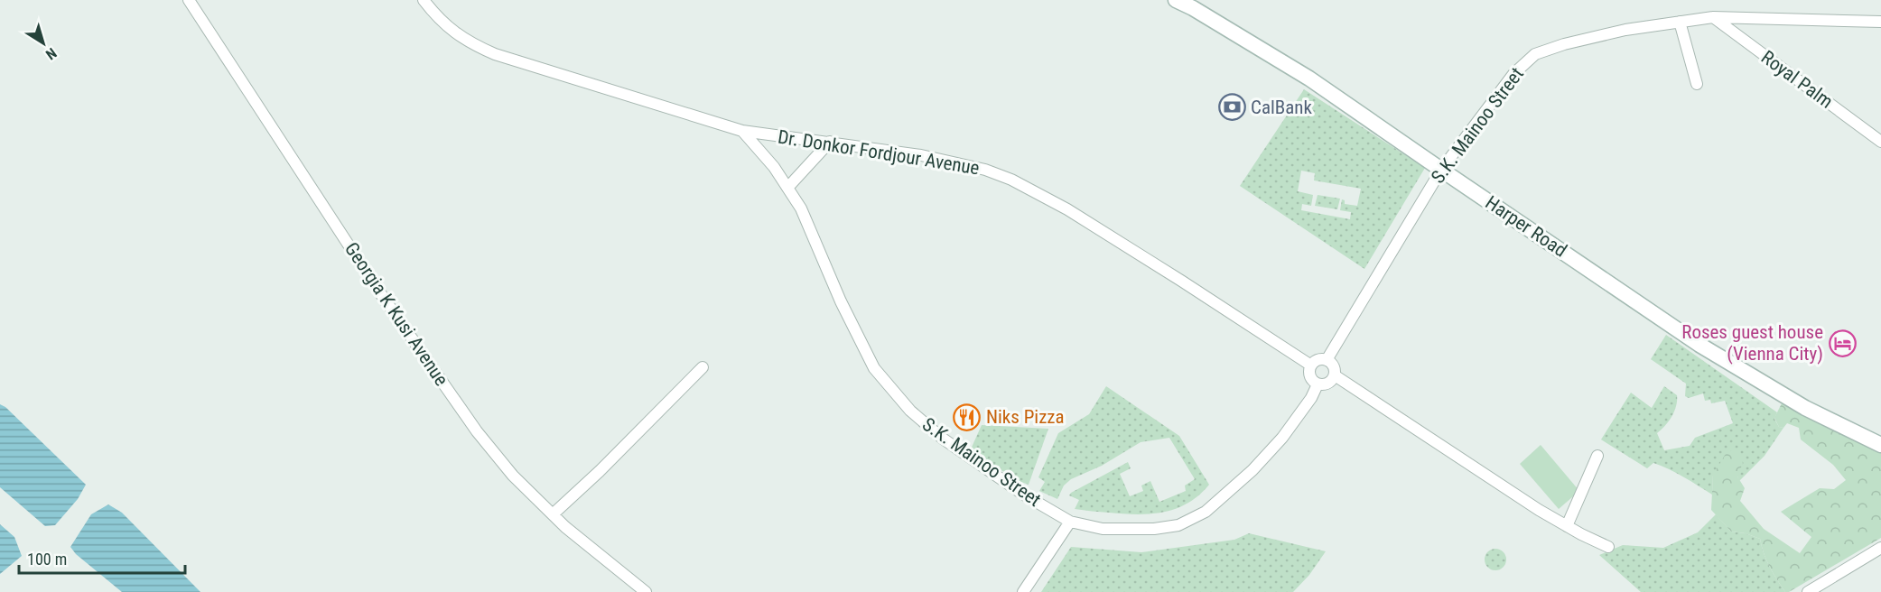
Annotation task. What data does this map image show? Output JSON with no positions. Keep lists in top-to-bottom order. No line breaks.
{"streets":{"main road":["Harper Road"],"street":["Royal Palm","S.K. Mainoo Street","Dr. Donkor Fordjour Avenue","Georgia K Kusi Avenue"]},"crossings":[["Royal Palm","S.K. Mainoo Street"],["S.K. Mainoo Street","Dr. Donkor Fordjour Avenue"],["S.K. Mainoo Street","Harper Road"]],"places":{"bank":["CalBank"],"hotel":["Roses guest house (Vienna City)"],"restaurant":["Niks Pizza"]},"scale_bar":"100 m","north":"bottom right"}
